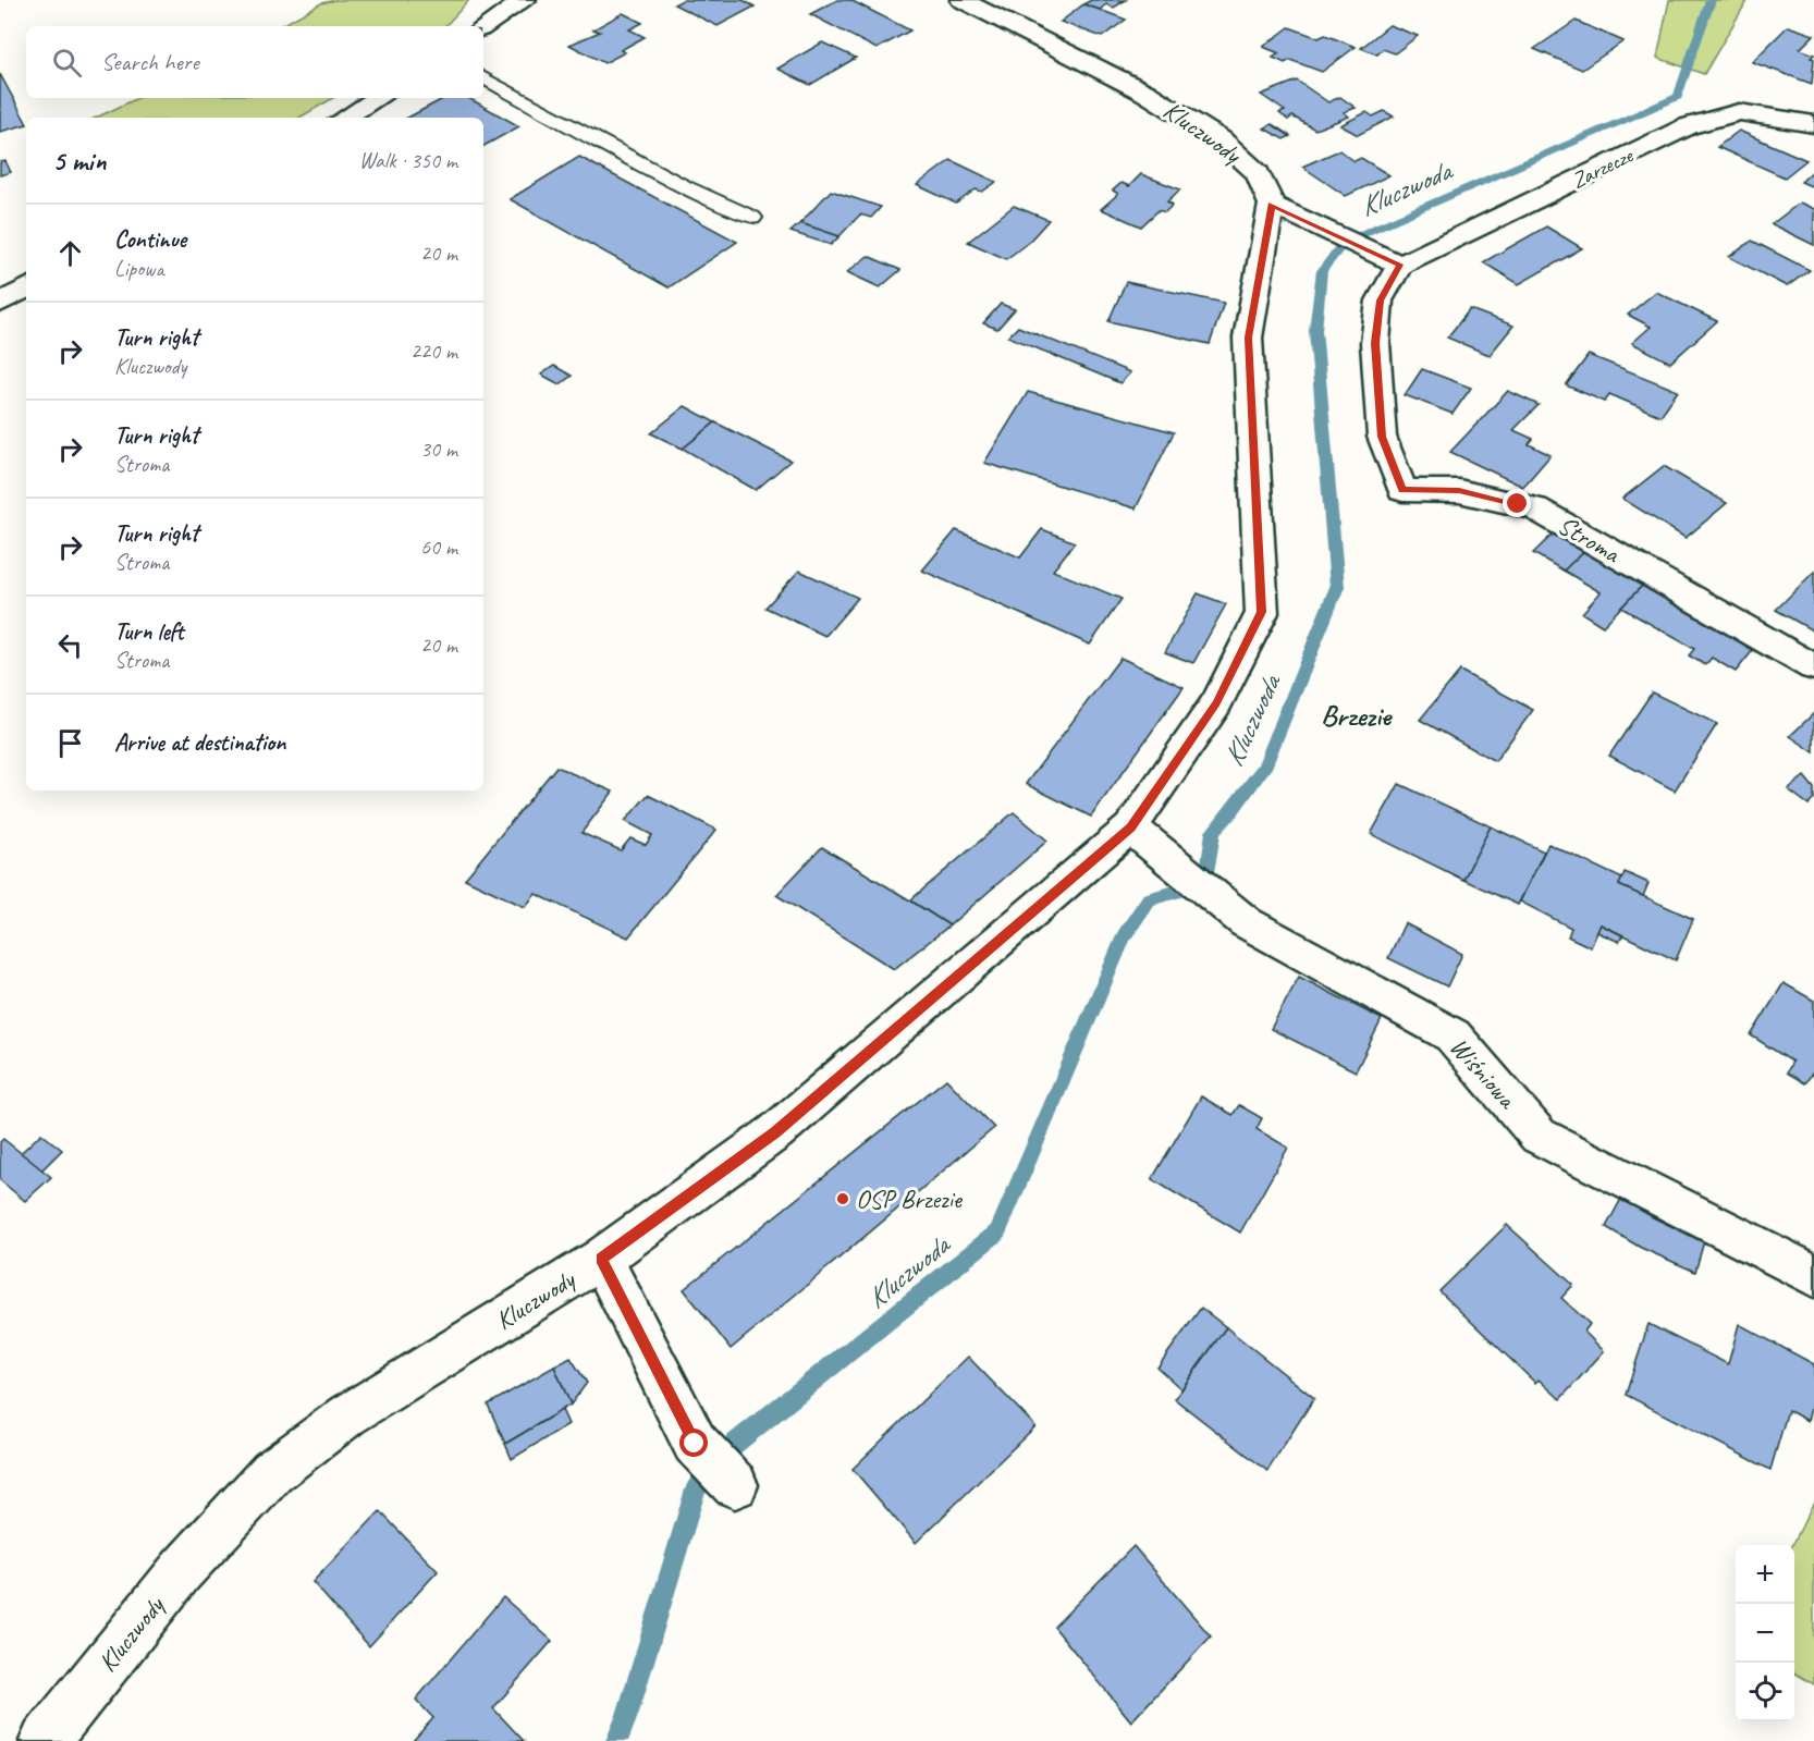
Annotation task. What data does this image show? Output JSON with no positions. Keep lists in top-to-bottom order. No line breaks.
{"streets":{"street":["Kluczwody","Zarzecze","Stroma","Wiśniowa"]},"crossings":[["Kluczwody","Wiśniowa"],["Zarzecze","Stroma"]],"districts":["Brzezie"],"water":["Kluczwoda"],"places":["OSP Brzezie"],"page":{"search":"Search here","heading":["5 min","Walk · 350 m"],"list":[["Continue","Lipowa","20 m"],["Turn right","Kluczwody","220 m"],["Turn right","Stroma","30 m"],["Turn right","Stroma","60 m"],["Turn left","Stroma","20 m"],"Arrive at destination"],"map_buttons":["+","−"]}}
